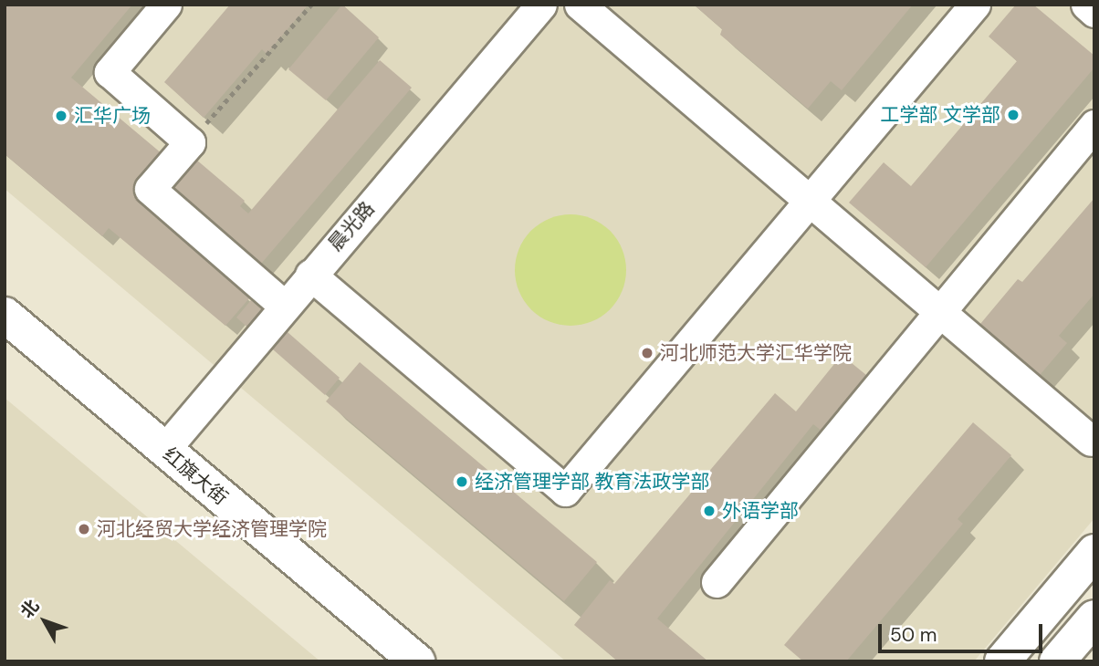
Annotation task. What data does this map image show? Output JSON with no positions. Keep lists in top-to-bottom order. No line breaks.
{"streets":{"main road":["红旗大街"],"street":["晨光路"]},"crossings":[["晨光路","红旗大街"]],"places":["工学部 文学部","汇华广场","河北师范大学汇华学院","经济管理学部 教育法政学部","外语学部","河北经贸大学经济管理学院"],"scale_bar":"50 m","north":"top left"}
